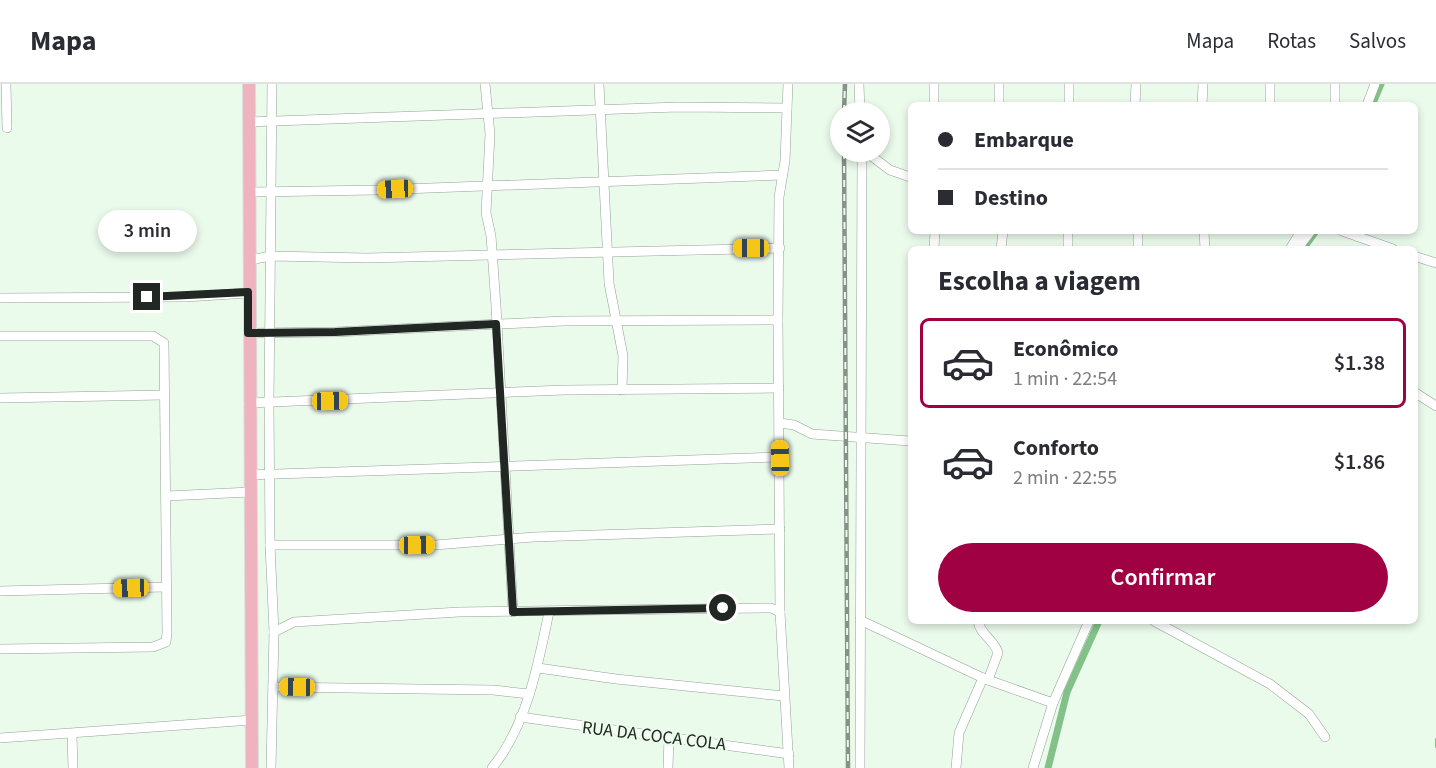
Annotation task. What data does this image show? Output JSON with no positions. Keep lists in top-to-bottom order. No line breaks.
{"streets":{"street":["RUA DA COCA COLA"]},"page":{"header":"Mapa","nav":["Mapa","Rotas","Salvos"],"banner":["Embarque","Destino"],"bubble":"3 min","heading":"Escolha a viagem","list":[{"name":"Econômico","note":"1 min · 22:54","value":"$1.38"},{"name":"Conforto","note":"2 min · 22:55","value":"$1.86"}],"buttons":"Confirmar"}}
